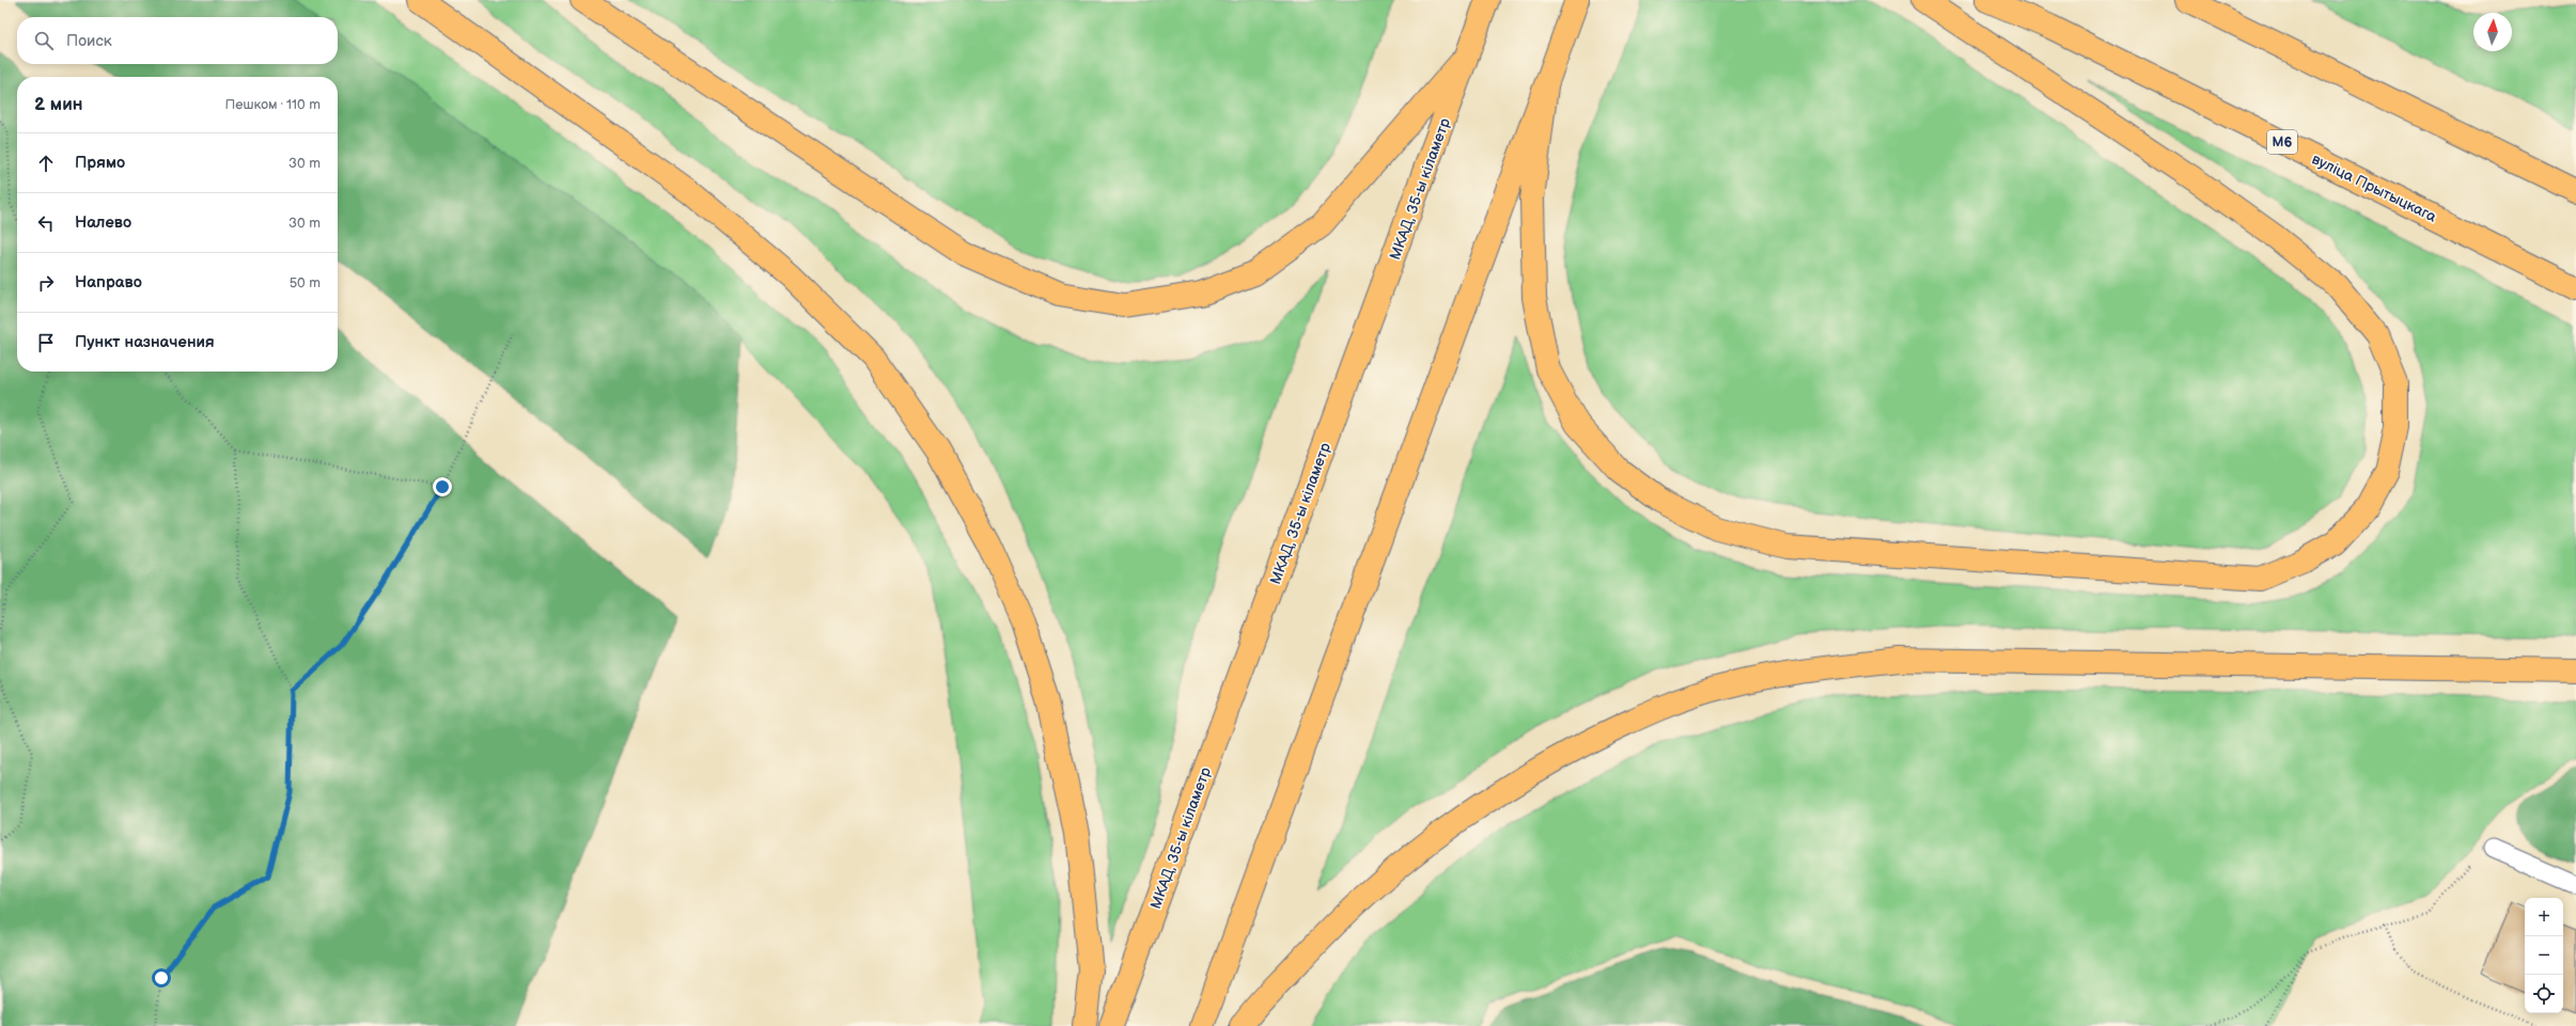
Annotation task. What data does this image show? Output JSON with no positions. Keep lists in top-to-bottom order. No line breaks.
{"streets":{"main road":["М6","вуліца Прытыцкага","МКАД, 35-ы кіламетр"]},"north":"top","page":{"search":"Поиск","heading":["2 мин","Пешком · 110 m"],"list":[["Прямо","30 m"],["Налево","30 m"],["Направо","50 m"],"Пункт назначения"],"map_buttons":["+","−"]}}
